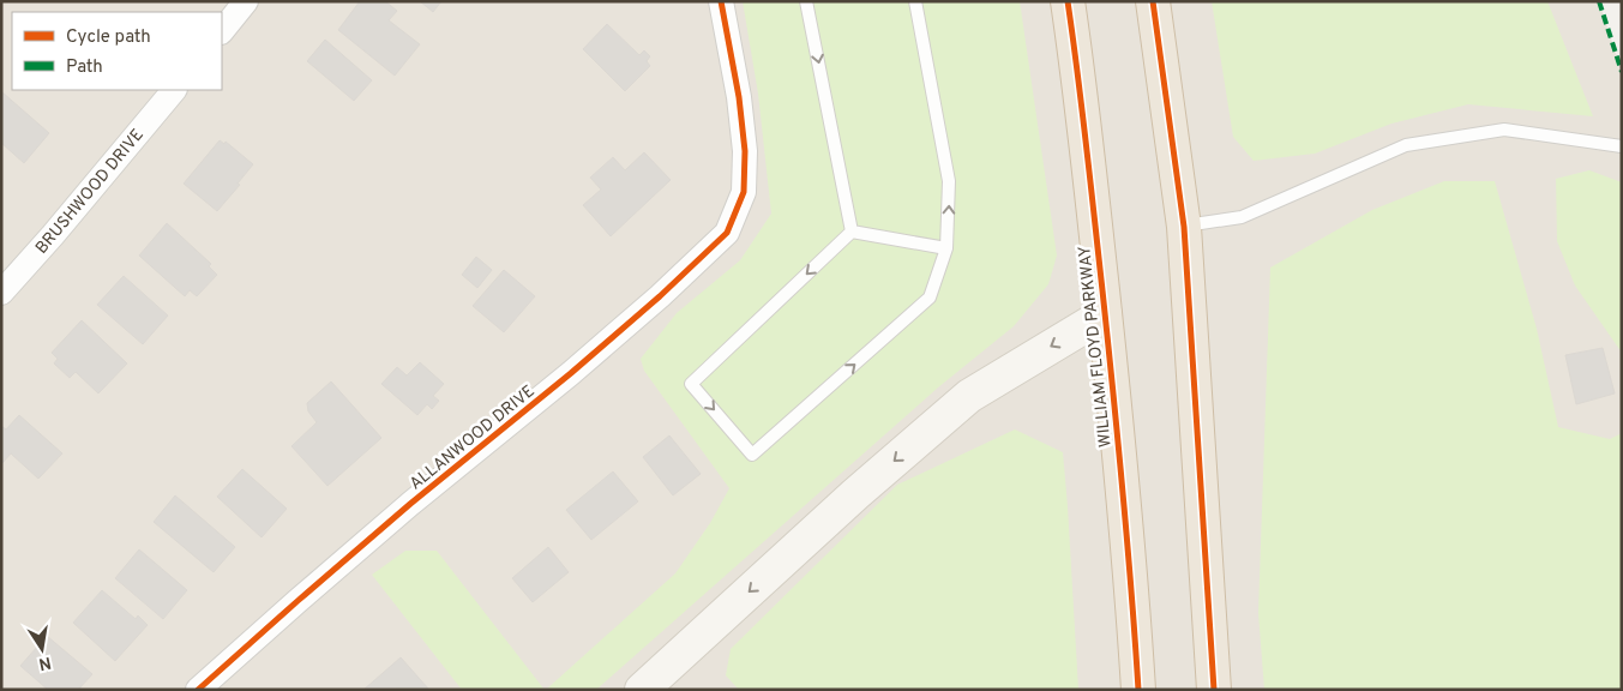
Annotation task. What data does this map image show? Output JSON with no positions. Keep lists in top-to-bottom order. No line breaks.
{"streets":{"highway":["WILLIAM FLOYD PARKWAY"],"street":["BRUSHWOOD DRIVE","ALLANWOOD DRIVE"]},"legend":["Cycle path","Path"],"north":"bottom"}
